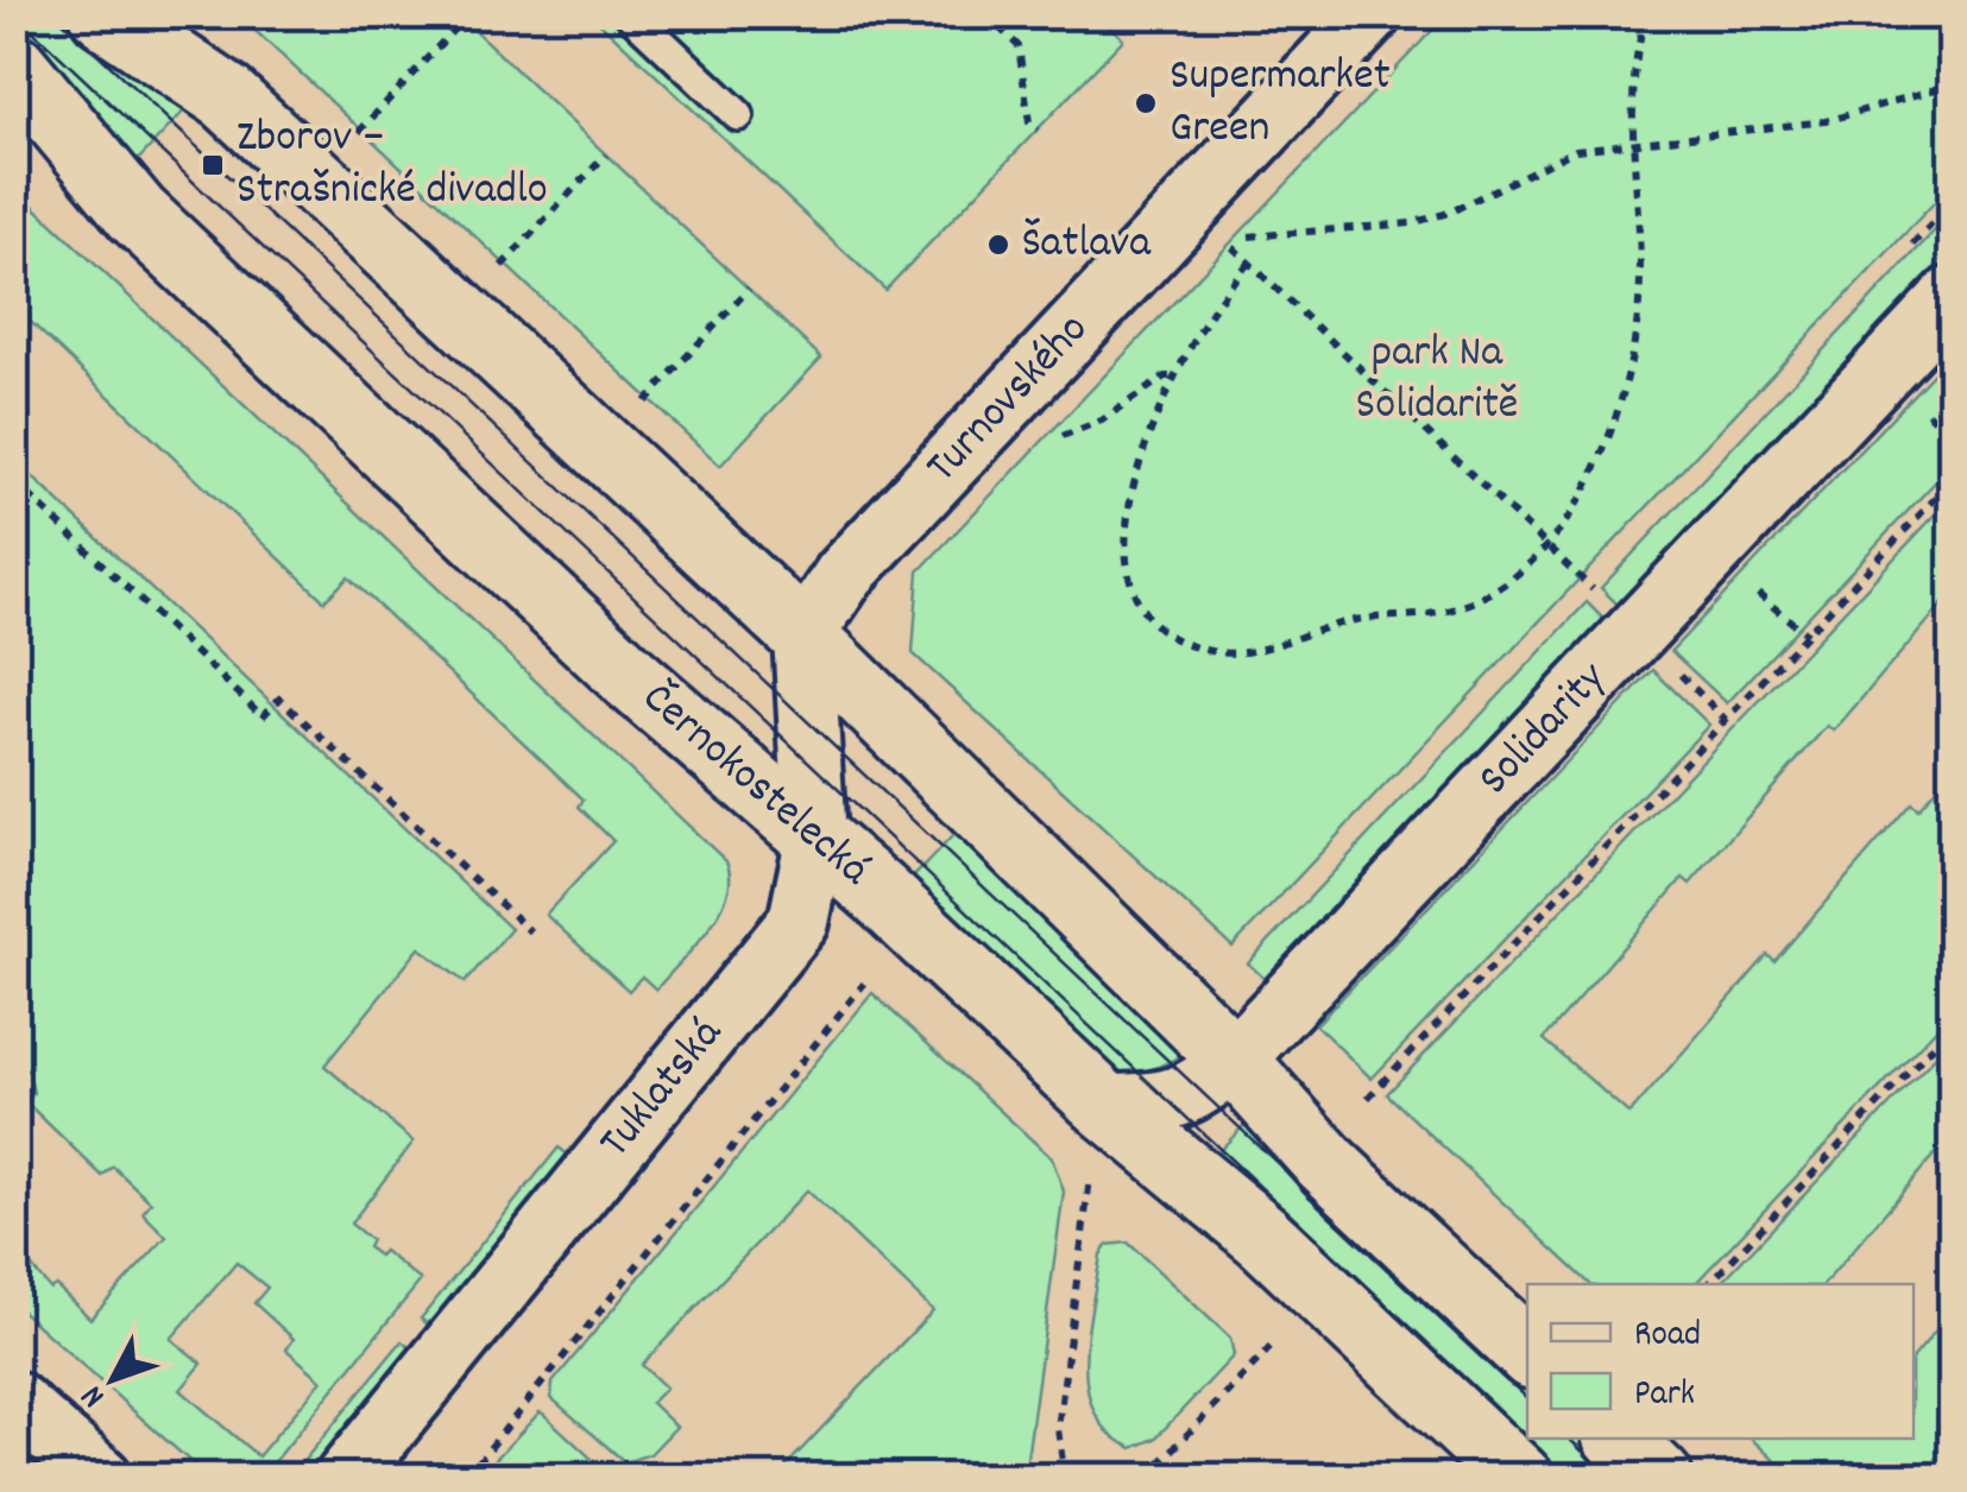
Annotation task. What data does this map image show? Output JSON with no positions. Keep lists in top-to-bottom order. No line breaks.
{"streets":{"main road":["Černokostelecká"],"street":["Turnovského","Solidarity","Tuklatská"]},"crossings":[["Turnovského","Tuklatská"],["Solidarity","Černokostelecká"],["Černokostelecká","Tuklatská"]],"parks":["park Na Solidaritě"],"places":{"other":["Supermarket Green","Šatlava"],"transit":["Zborov – Strašnické divadlo"]},"legend":["Road","Park"],"north":"bottom left"}
